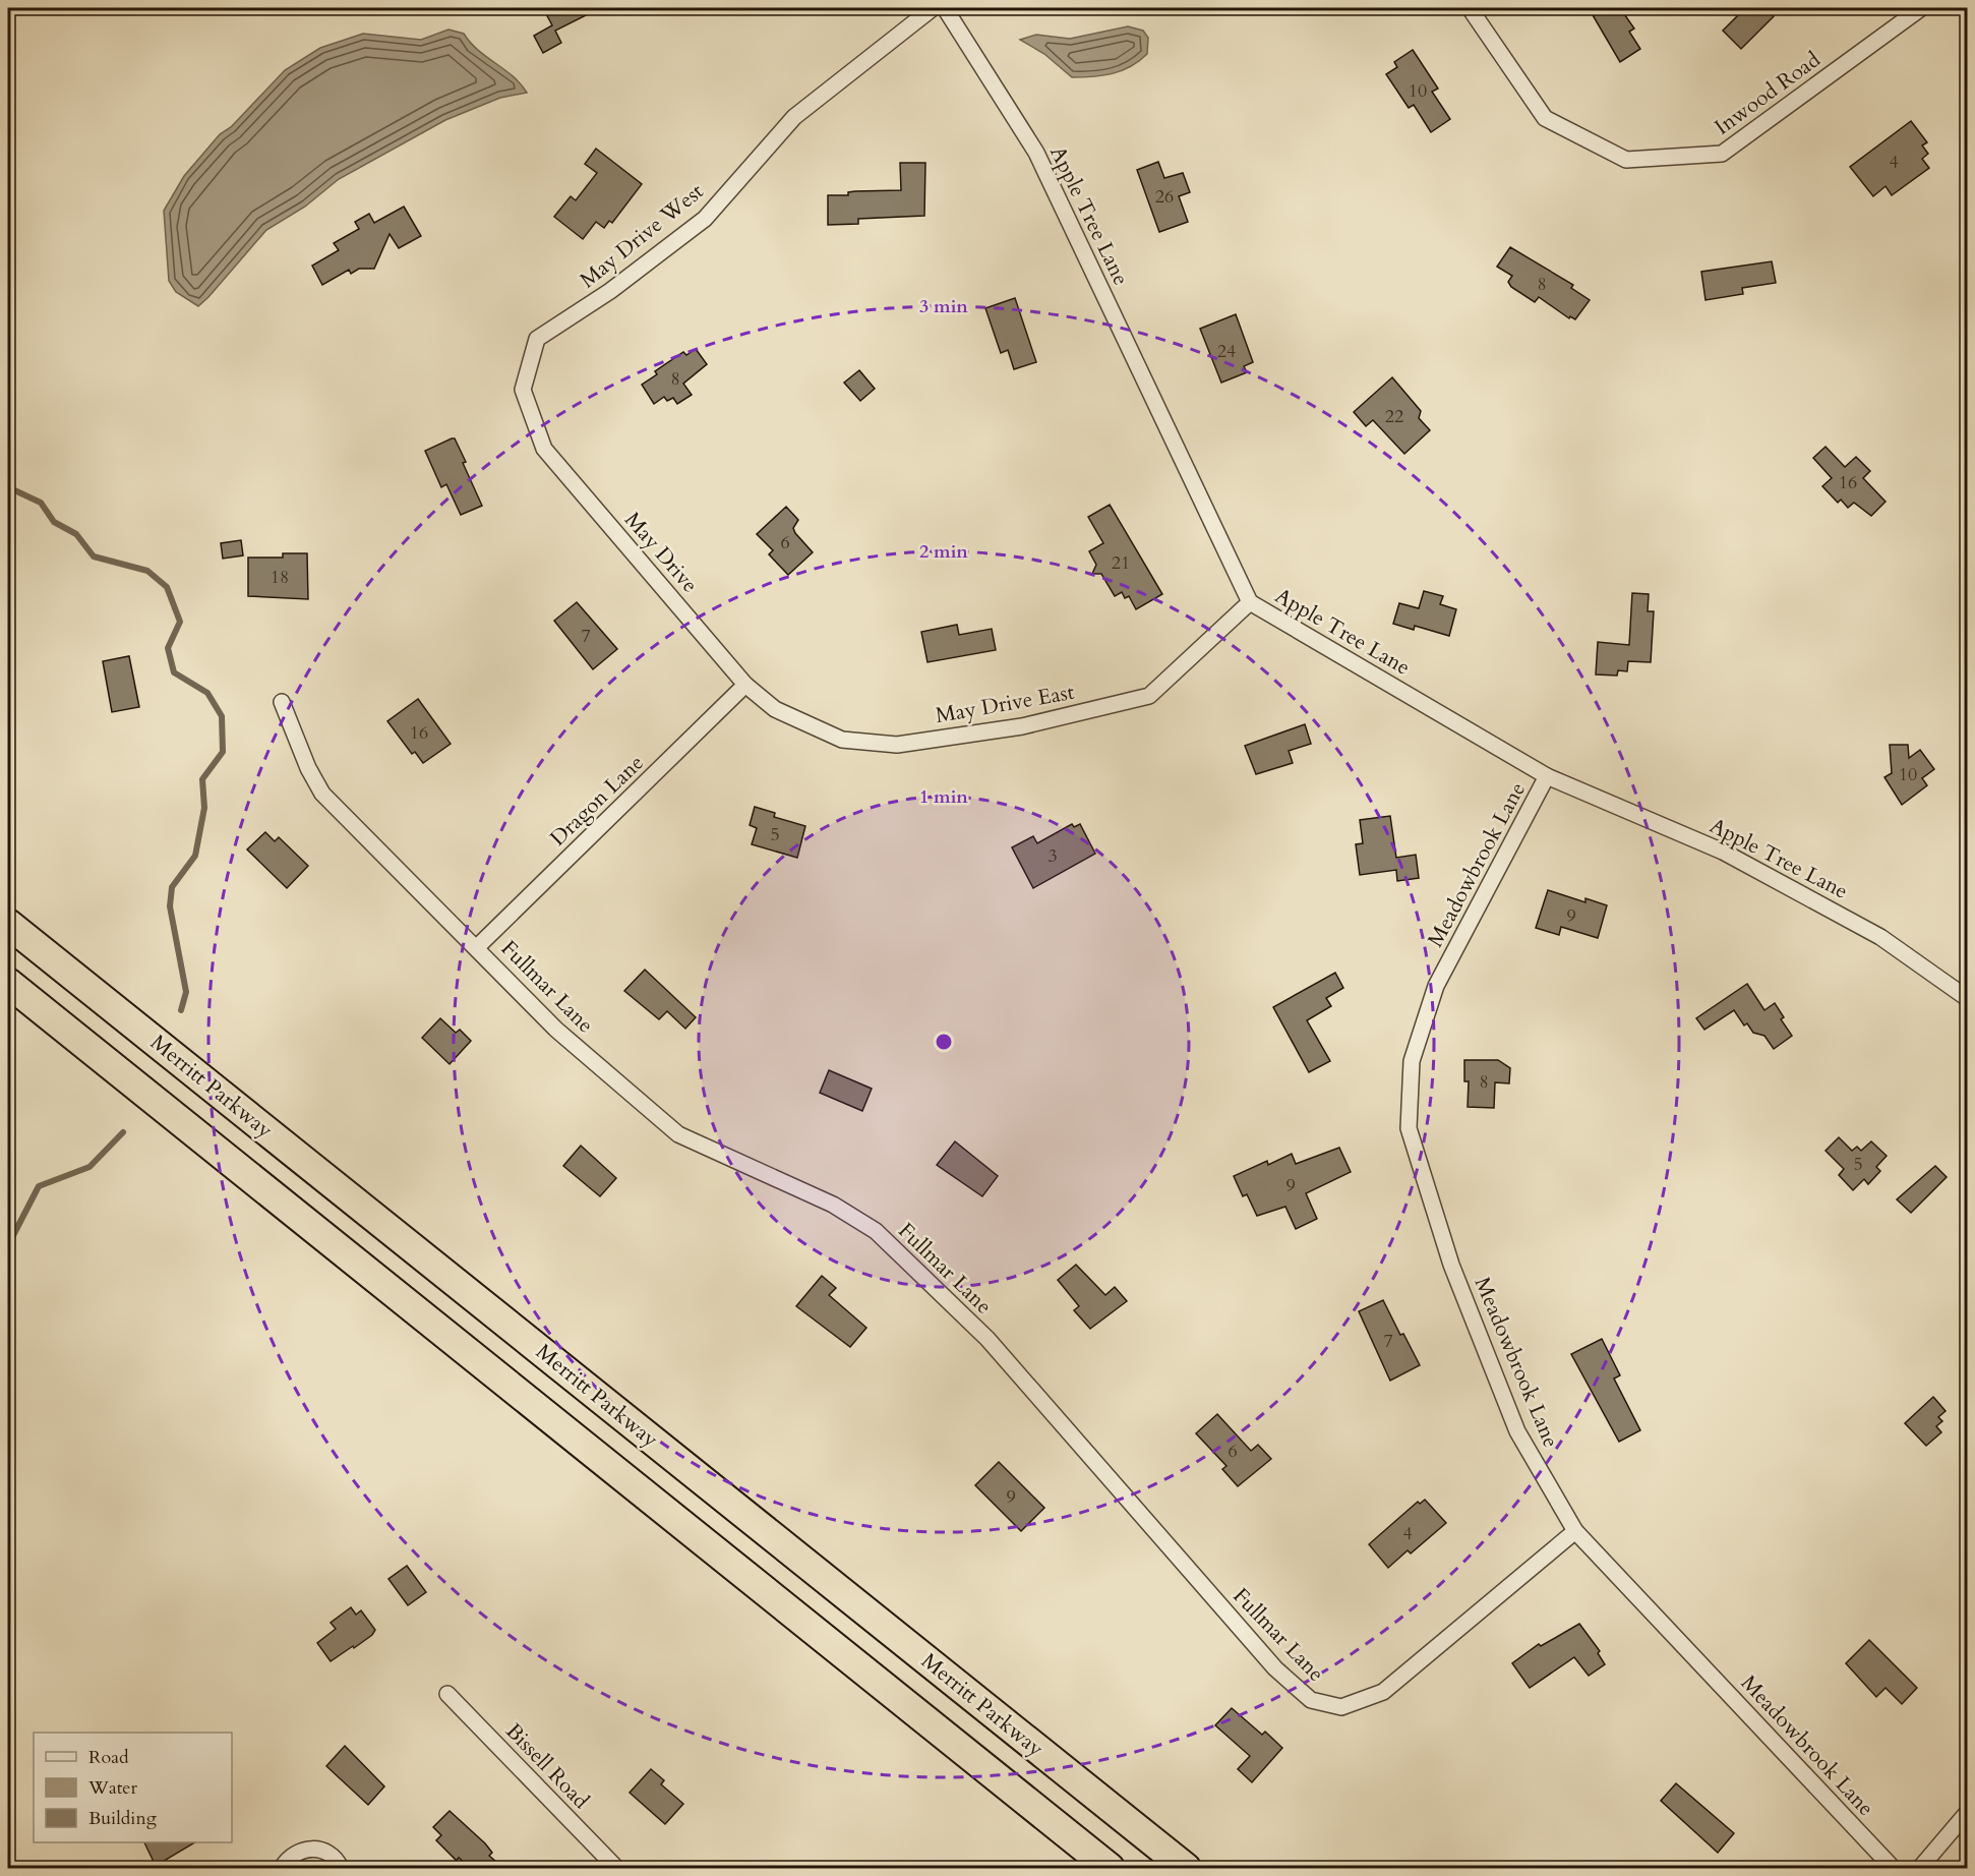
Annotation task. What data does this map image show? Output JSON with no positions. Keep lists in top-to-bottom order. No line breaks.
{"streets":{"highway":["Merritt Parkway"],"street":["Inwood Road","Apple Tree Lane","May Drive West","May Drive","May Drive East","Dragon Lane","Meadowbrook Lane","Fullmar Lane","Bissell Road"]},"crossings":[["Apple Tree Lane","May Drive East"],["Apple Tree Lane","Meadowbrook Lane"],["May Drive West","May Drive"],["May Drive","May Drive East"],["May Drive","Dragon Lane"],["May Drive East","Dragon Lane"],["Dragon Lane","Fullmar Lane"],["Meadowbrook Lane","Fullmar Lane"]],"house_numbers":["10","4","26","8","24","8","22","16","6","21","18","7","16","10","5","3","9","8","5","9","7","6","9","4"],"legend":["Road","Water","Building"],"rings":["3 min","2 min","1 min"]}
